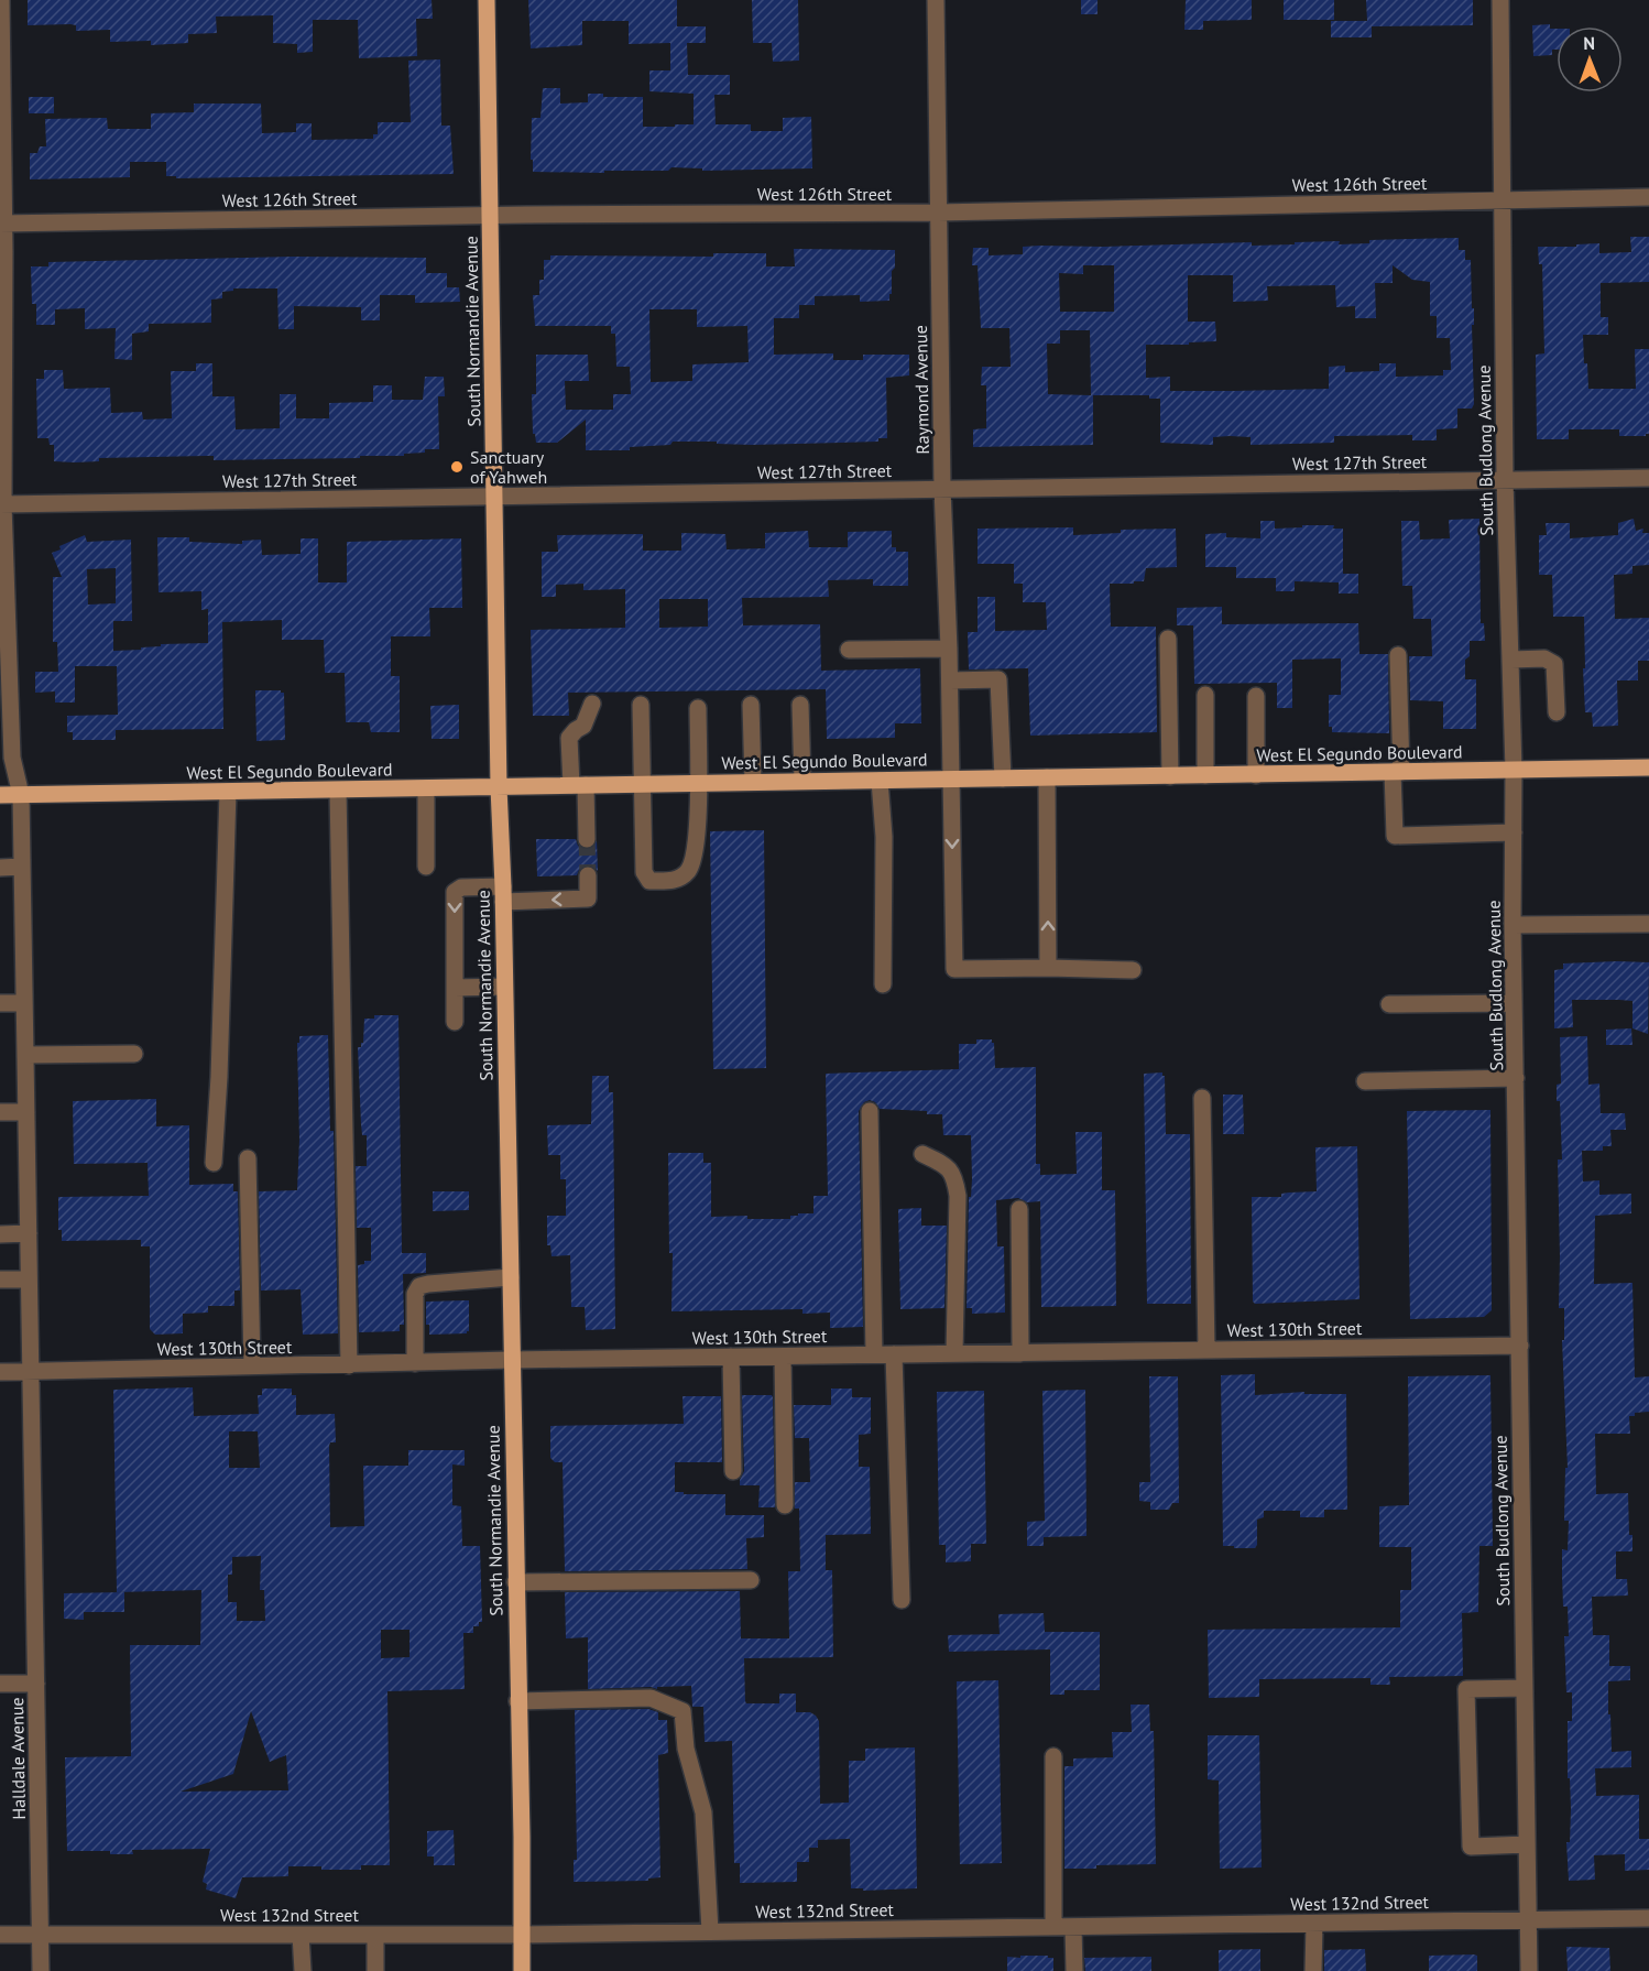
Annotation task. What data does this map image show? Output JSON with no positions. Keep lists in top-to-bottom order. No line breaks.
{"streets":{"main road":["South Normandie Avenue","West El Segundo Boulevard"],"street":["West 126th Street","Raymond Avenue","South Budlong Avenue","West 127th Street","West 130th Street","Halldale Avenue","West 132nd Street"]},"crossings":[["West 126th Street","South Normandie Avenue"],["West 126th Street","Raymond Avenue"],["West 126th Street","South Budlong Avenue"],["West 126th Street","Halldale Avenue"],["South Normandie Avenue","West 127th Street"],["South Normandie Avenue","West El Segundo Boulevard"],["South Normandie Avenue","West 130th Street"],["South Normandie Avenue","West 132nd Street"],["Raymond Avenue","West 127th Street"],["Raymond Avenue","West El Segundo Boulevard"],["South Budlong Avenue","West 127th Street"],["South Budlong Avenue","West El Segundo Boulevard"],["South Budlong Avenue","West 130th Street"],["South Budlong Avenue","West 132nd Street"],["West 127th Street","Halldale Avenue"],["West El Segundo Boulevard","Halldale Avenue"],["West 130th Street","Halldale Avenue"],["Halldale Avenue","West 132nd Street"]],"places":["Sanctuary of Yahweh"],"north":"top"}
